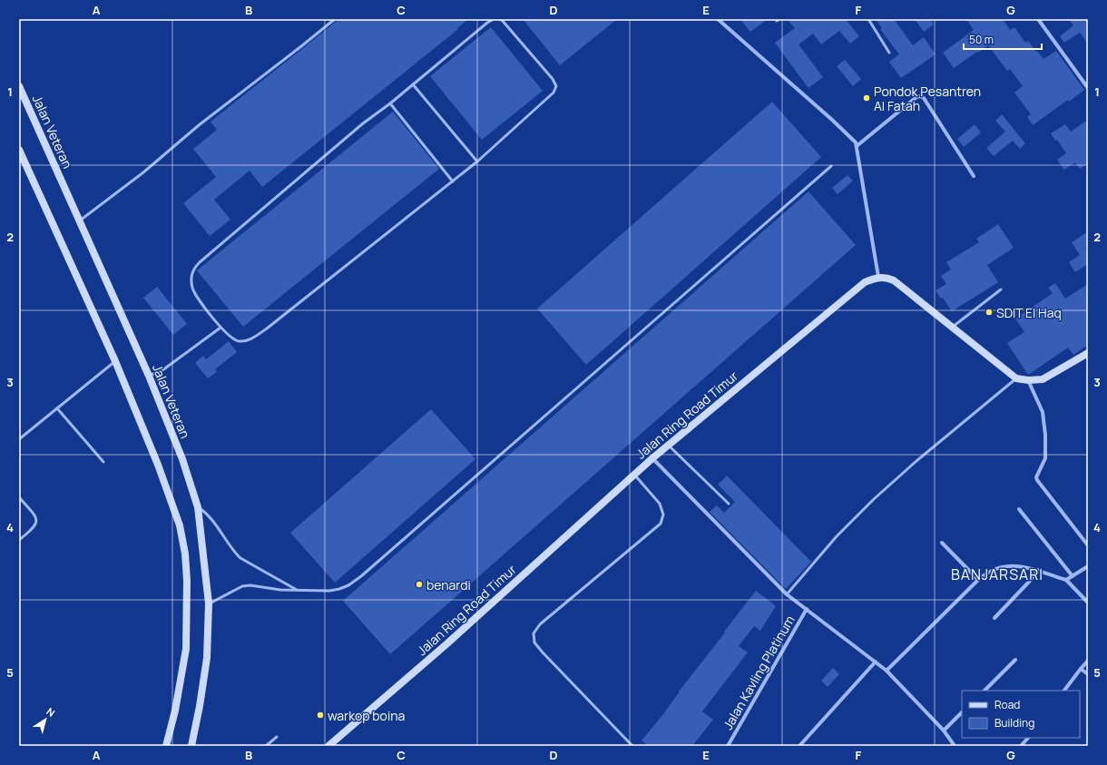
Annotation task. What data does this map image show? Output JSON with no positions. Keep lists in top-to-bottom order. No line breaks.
{"streets":{"main road":["Jalan Veteran","Jalan Ring Road Timur"],"street":["Jalan Kavling Platinum"]},"districts":["BANJARSARI"],"places":["Pondok Pesantren Al Fatah","SDIT El Haq","benardi","warkop boina"],"legend":["Road","Building"],"scale_bar":"50 m","north":"top right","grid":{"columns":["A","B","C","D","E","F","G"],"rows":["1","2","3","4","5"]}}
